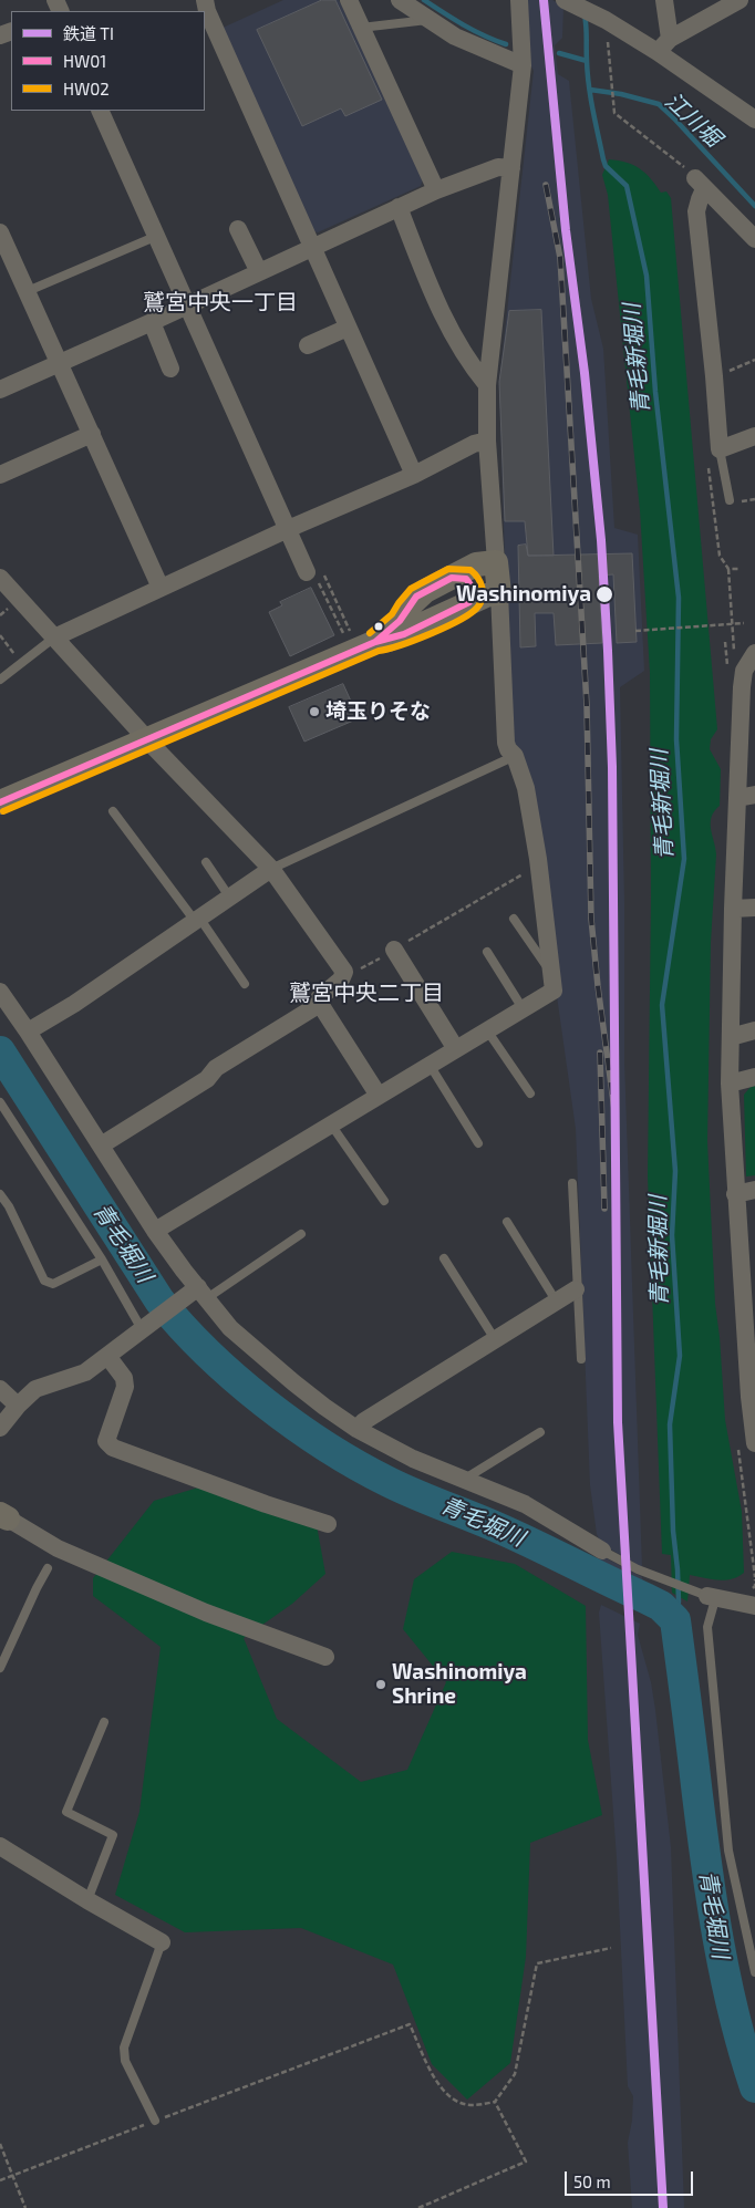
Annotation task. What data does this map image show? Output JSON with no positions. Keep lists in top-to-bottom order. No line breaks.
{"districts":["鷲宮中央一丁目","鷲宮中央二丁目"],"water":["江川堀","青毛新堀川","青毛堀川"],"places":["Washinomiya","埼玉りそな","Washinomiya Shrine"],"lines":["rail line TI","transit line HW02","transit line HW01"],"legend":["鉄道 TI","HW01","HW02"],"scale_bar":"50 m"}
